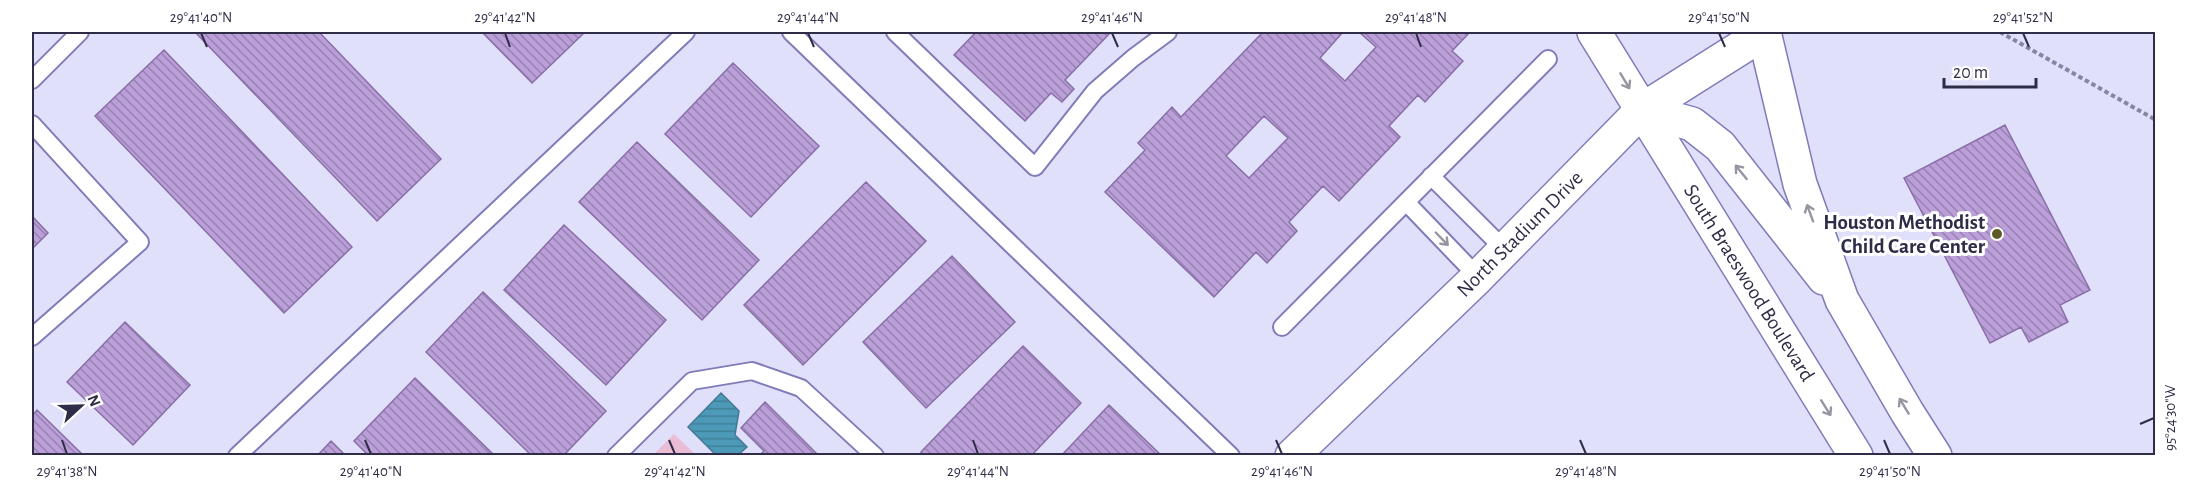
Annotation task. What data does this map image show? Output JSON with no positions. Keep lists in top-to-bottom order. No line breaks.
{"streets":{"main road":["North Stadium Drive","South Braeswood Boulevard"]},"crossings":[["North Stadium Drive","South Braeswood Boulevard"]],"places":["Houston Methodist Child Care Center"],"scale_bar":"20 m","north":"right","coordinates":["29°41'40\"N","29°41'42\"N","29°41'44\"N","29°41'46\"N","29°41'48\"N","29°41'50\"N","29°41'52\"N","95°24'30\"W","29°41'38\"N"]}
